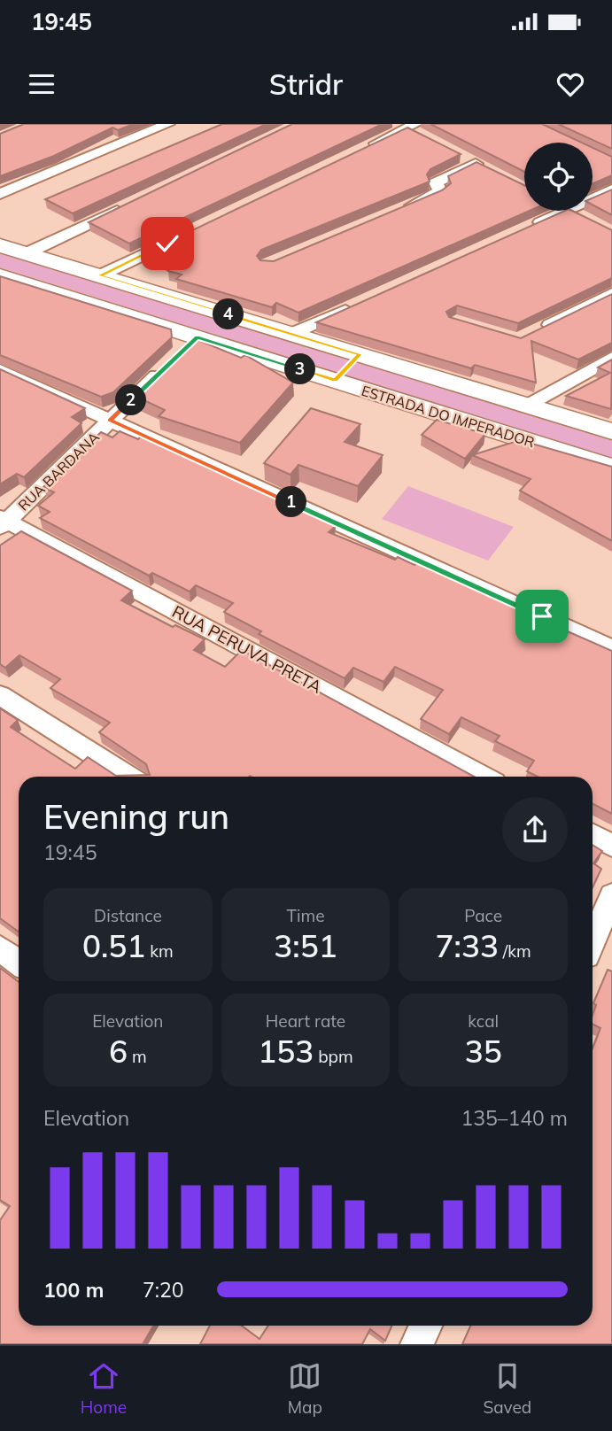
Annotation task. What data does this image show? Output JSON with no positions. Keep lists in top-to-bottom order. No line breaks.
{"streets":{"main road":["ESTRADA DO IMPERADOR"],"street":["RUA BARDANA","RUA PERUVA PRETA"]},"crossings":[["ESTRADA DO IMPERADOR","RUA BARDANA"],["RUA BARDANA","RUA PERUVA PRETA"]],"page":{"status":"19:45","header":"Stridr","pins":["4","3","2","1"],"heading":["Evening run","19:45"],"stats":[["Distance","0.51 km"],["Time","3:51"],["Pace","7:33 /km"],["Elevation","6 m"],["Heart rate","153 bpm"],["kcal","35"]],"chart":["Elevation","135–140 m"],"list":[{"name":"100 m","note":"7:20"}],"tabs":["Home","Map","Saved"]}}
